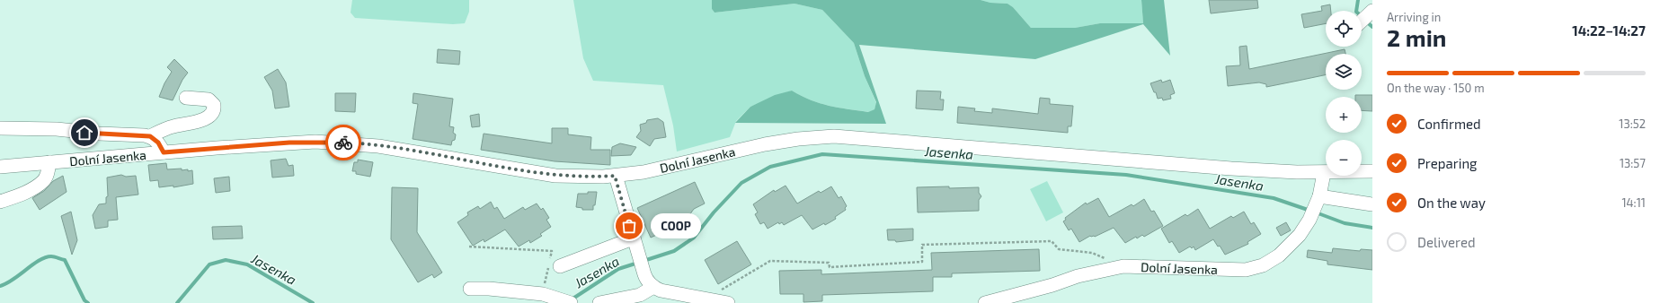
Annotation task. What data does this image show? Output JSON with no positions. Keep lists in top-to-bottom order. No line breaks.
{"streets":{"street":["Dolní Jasenka"]},"water":["Jasenka"],"places":["COOP"],"page":{"heading":["2 min","Arriving in","14:22–14:27"],"map_buttons":["+","−"],"bar":"On the way · 150 m","list":[["Confirmed","13:52"],["Preparing","13:57"],["On the way","14:11"],"Delivered"],"bubble":"COOP"}}
